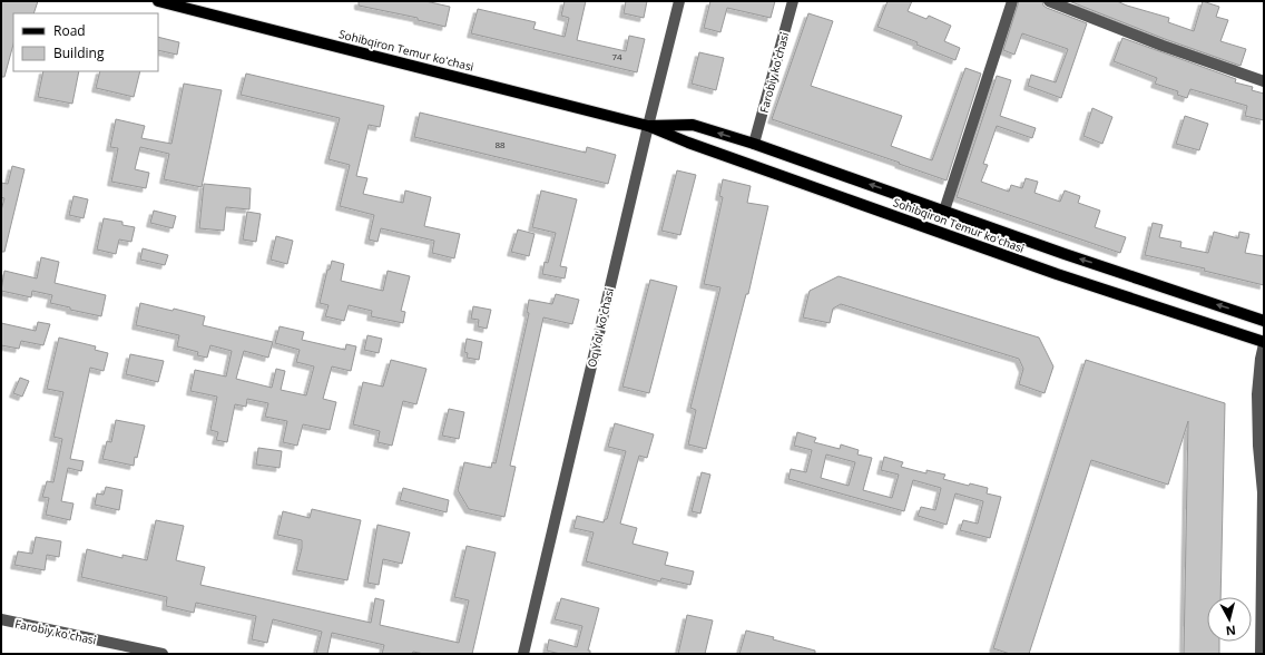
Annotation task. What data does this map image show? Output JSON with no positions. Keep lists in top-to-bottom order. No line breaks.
{"streets":{"main road":["Sohibqiron Temur koʻchasi"],"street":["Farobiy ko'chasi","Oq Yol' ko'chasi"]},"crossings":[["Sohibqiron Temur koʻchasi","Farobiy ko'chasi"],["Sohibqiron Temur koʻchasi","Oq Yol' ko'chasi"]],"house_numbers":["74","88"],"legend":["Road","Building"],"north":"bottom"}
